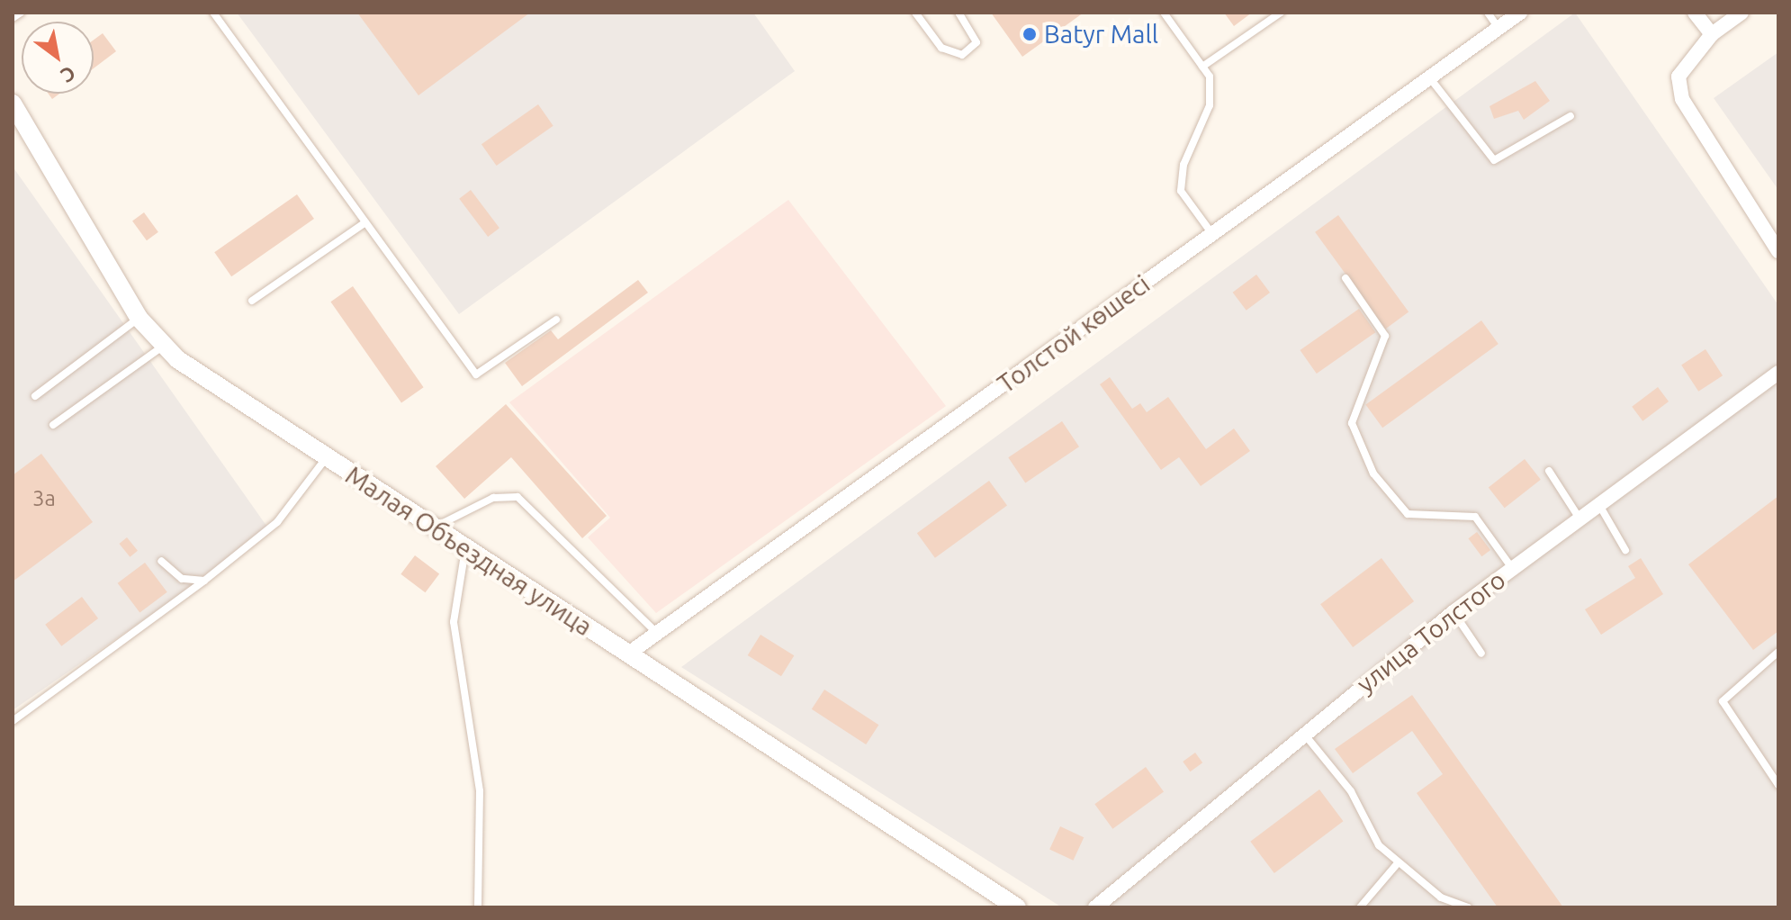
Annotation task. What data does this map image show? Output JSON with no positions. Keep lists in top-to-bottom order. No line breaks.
{"streets":{"street":["Толстой көшесі","Малая Объездная улица","улица Толстого"]},"crossings":[["Толстой көшесі","Малая Объездная улица"]],"places":["Batyr Mall"],"house_numbers":["3а"],"north":"bottom right"}
